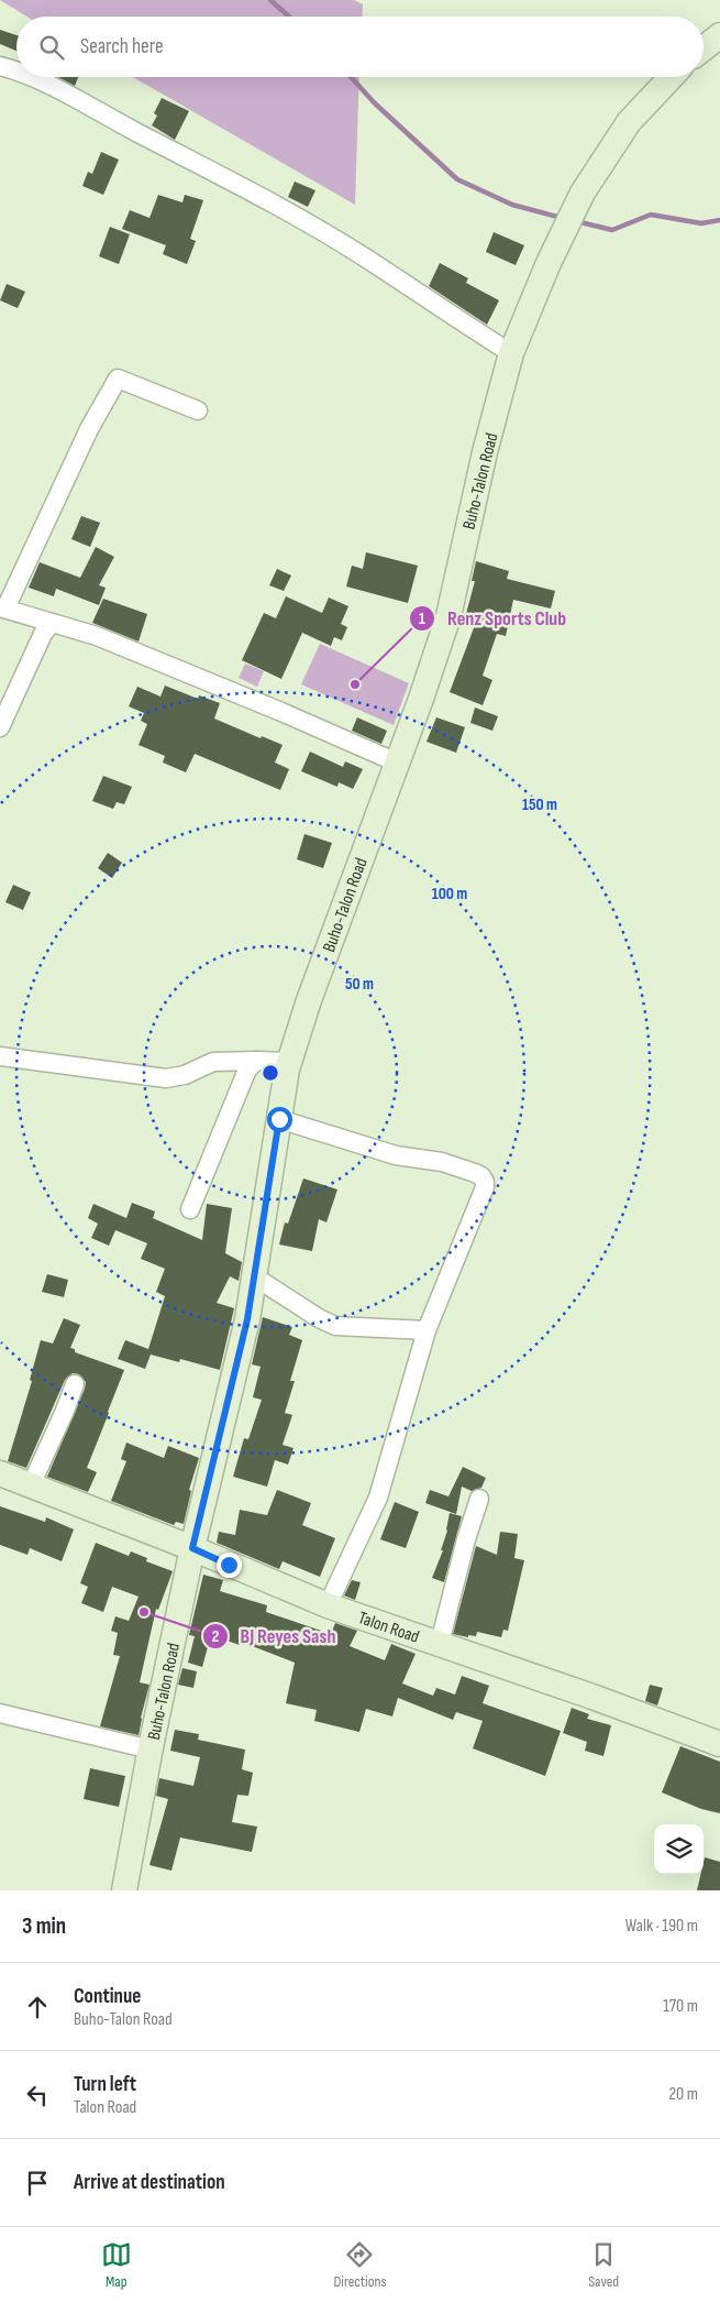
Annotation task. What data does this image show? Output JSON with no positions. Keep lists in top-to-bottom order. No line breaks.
{"streets":{"street":["Buho-Talon Road","Talon Road"]},"crossings":[["Buho-Talon Road","Talon Road"]],"places":["Renz Sports Club","BJ Reyes Sash"],"page":{"search":"Search here","heading":["3 min","Walk · 190 m"],"list":[["Continue","Buho-Talon Road","170 m"],["Turn left","Talon Road","20 m"],"Arrive at destination"],"nav":["Map","Directions","Saved"]},"rings":["150 m","100 m","50 m"]}
